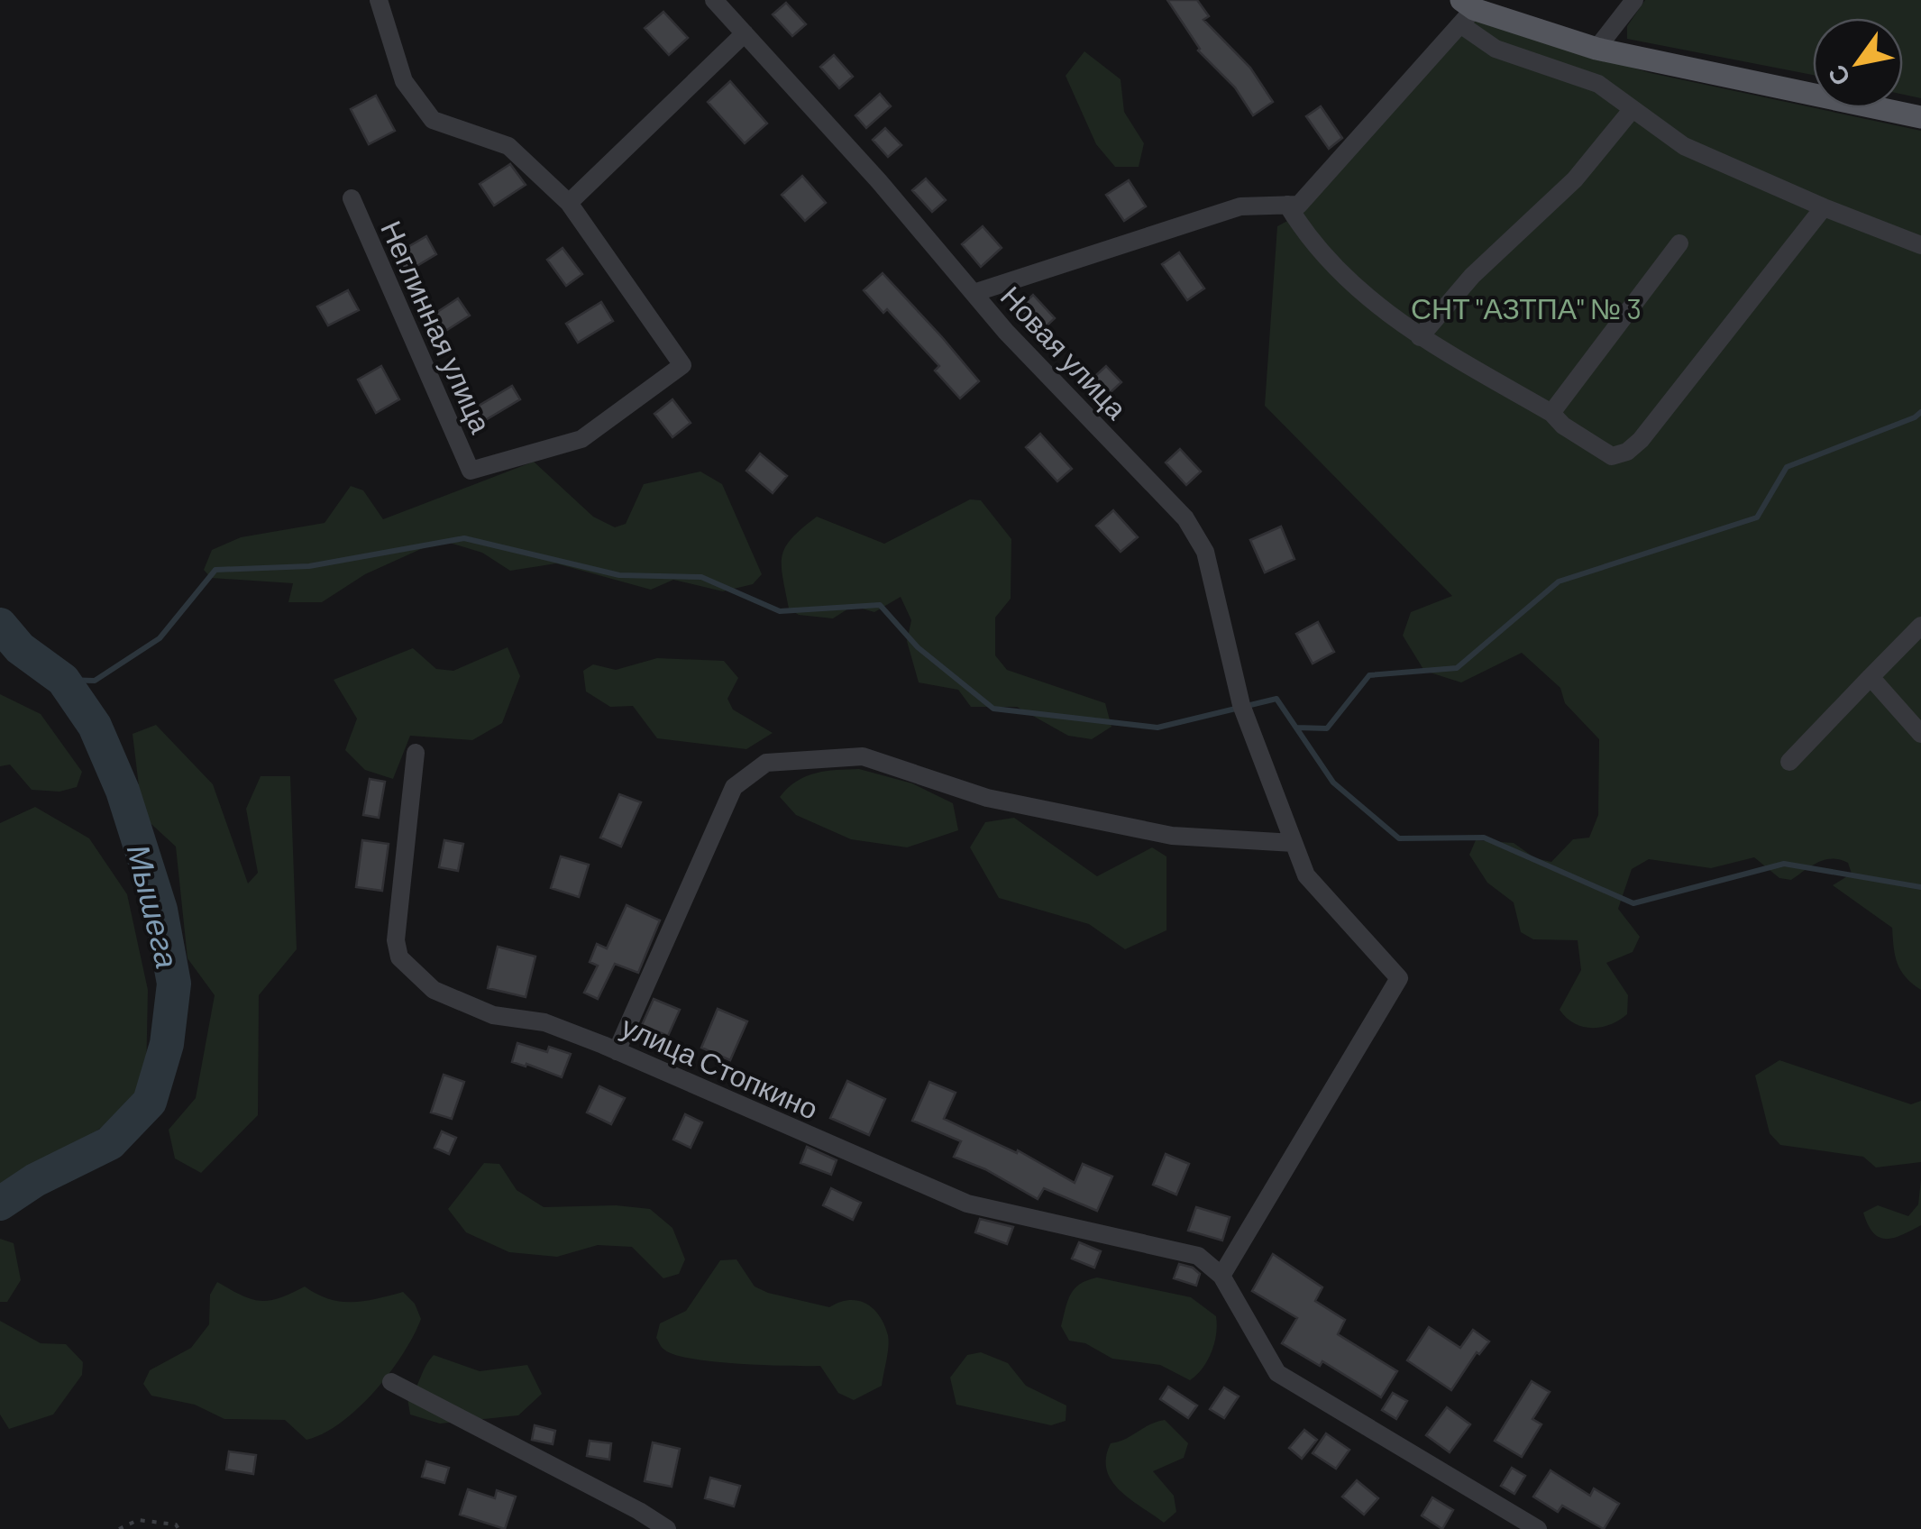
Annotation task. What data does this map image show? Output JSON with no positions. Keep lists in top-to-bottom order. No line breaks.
{"streets":{"street":["Неглинная улица","Новая улица","улица Стопкино"]},"crossings":[["Новая улица","улица Стопкино"]],"water":["Мышега"],"parks":["СНТ \"АЗТПА\" № 3"],"north":"bottom left"}
